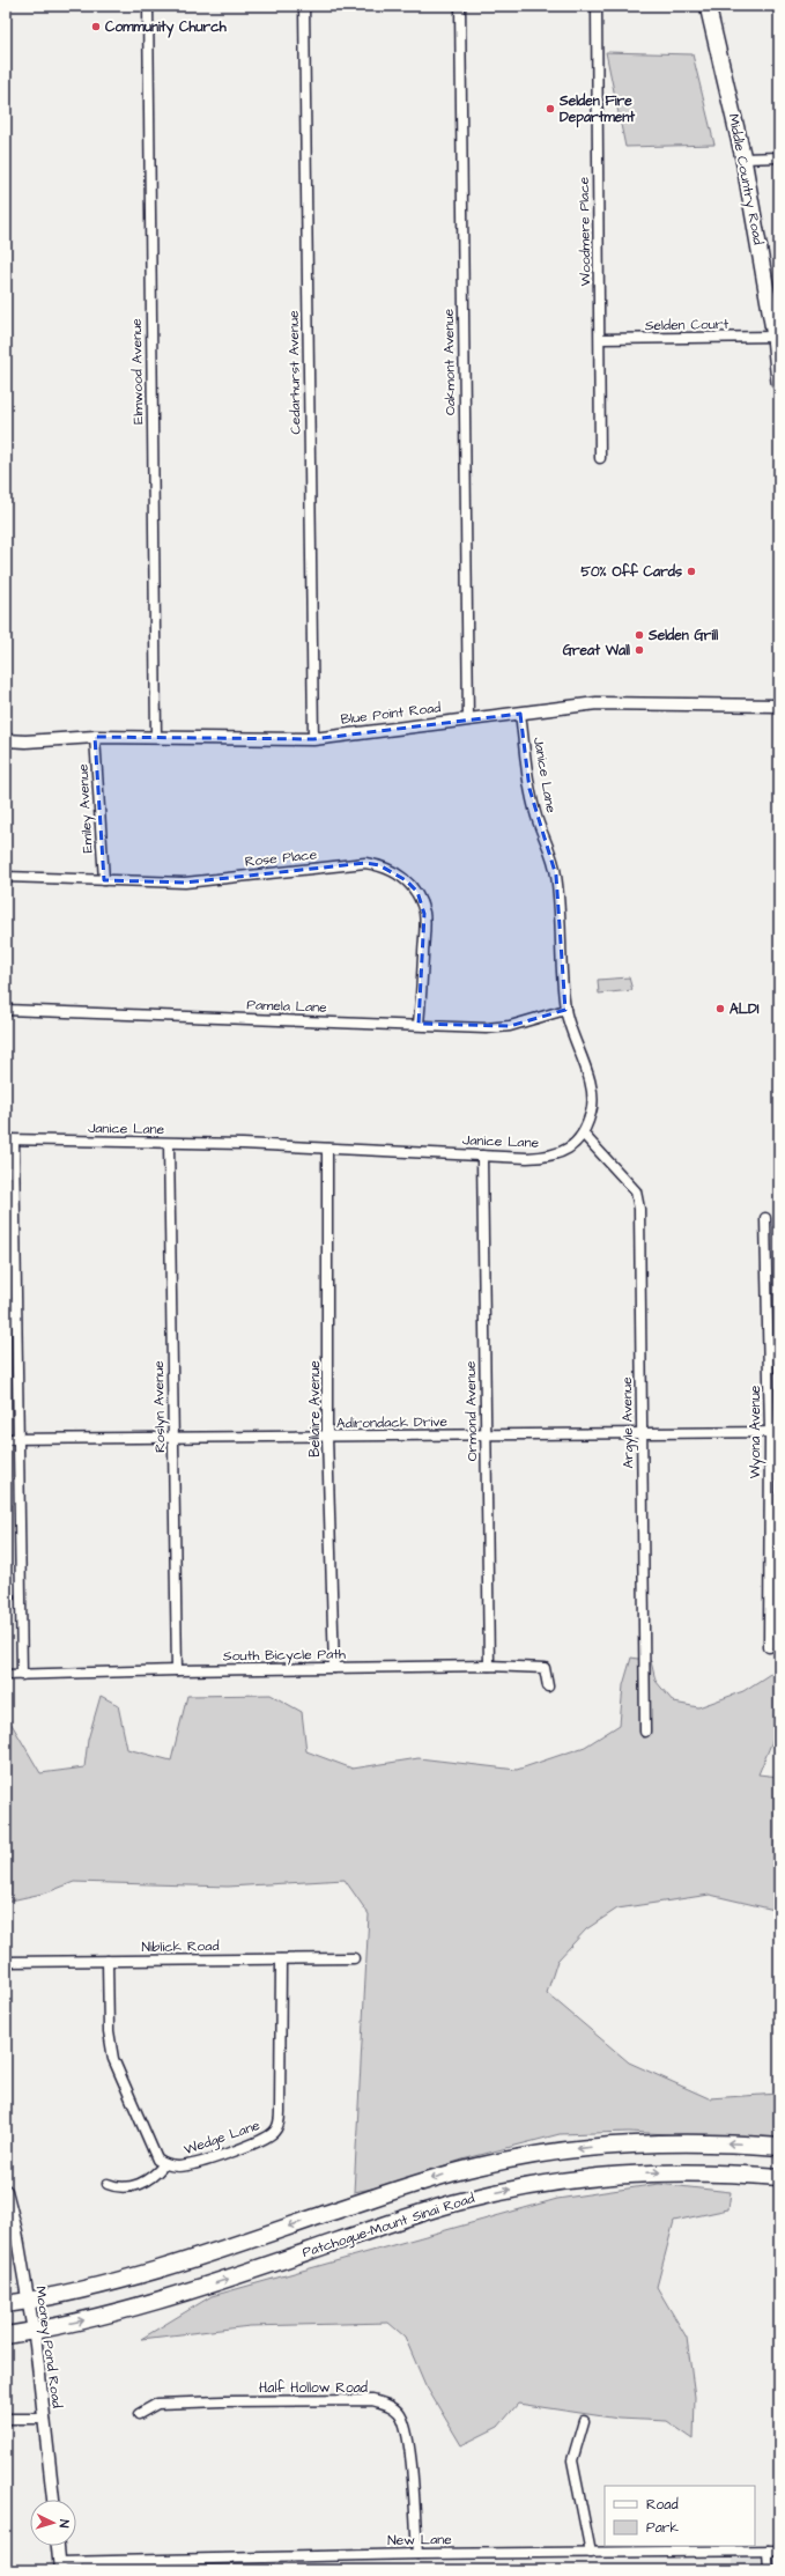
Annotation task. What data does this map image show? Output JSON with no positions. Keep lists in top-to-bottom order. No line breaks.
{"streets":{"highway":["Patchogue-Mount Sinai Road"],"main road":["Middle Country Road"],"street":["Woodmere Place","Selden Court","Oakmont Avenue","Elmwood Avenue","Cedarhurst Avenue","Blue Point Road","Janice Lane","Emiley Avenue","Rose Place","Pamela Lane","Roslyn Avenue","Bellaire Avenue","Ormond Avenue","Adirondack Drive","Argyle Avenue","Wyona Avenue","South Bicycle Path","Niblick Road","Wedge Lane","Mooney Pond Road","Half Hollow Road","New Lane"]},"crossings":[["Middle Country Road","Selden Court"],["Woodmere Place","Selden Court"],["Oakmont Avenue","Blue Point Road"],["Elmwood Avenue","Blue Point Road"],["Cedarhurst Avenue","Blue Point Road"],["Blue Point Road","Janice Lane"],["Blue Point Road","Emiley Avenue"],["Janice Lane","Pamela Lane"],["Janice Lane","Roslyn Avenue"],["Janice Lane","Bellaire Avenue"],["Janice Lane","Ormond Avenue"],["Janice Lane","Argyle Avenue"],["Emiley Avenue","Rose Place"],["Rose Place","Pamela Lane"],["Roslyn Avenue","Adirondack Drive"],["Roslyn Avenue","South Bicycle Path"],["Bellaire Avenue","Adirondack Drive"],["Bellaire Avenue","South Bicycle Path"],["Ormond Avenue","Adirondack Drive"],["Ormond Avenue","South Bicycle Path"],["Adirondack Drive","Argyle Avenue"],["Adirondack Drive","Wyona Avenue"],["Niblick Road","Wedge Lane"],["Patchogue-Mount Sinai Road","Mooney Pond Road"],["Half Hollow Road","New Lane"]],"places":["Community Church","Selden Fire Department","50% Off Cards","Selden Grill","Great Wall","ALDI"],"legend":["Road","Park"],"north":"right"}
